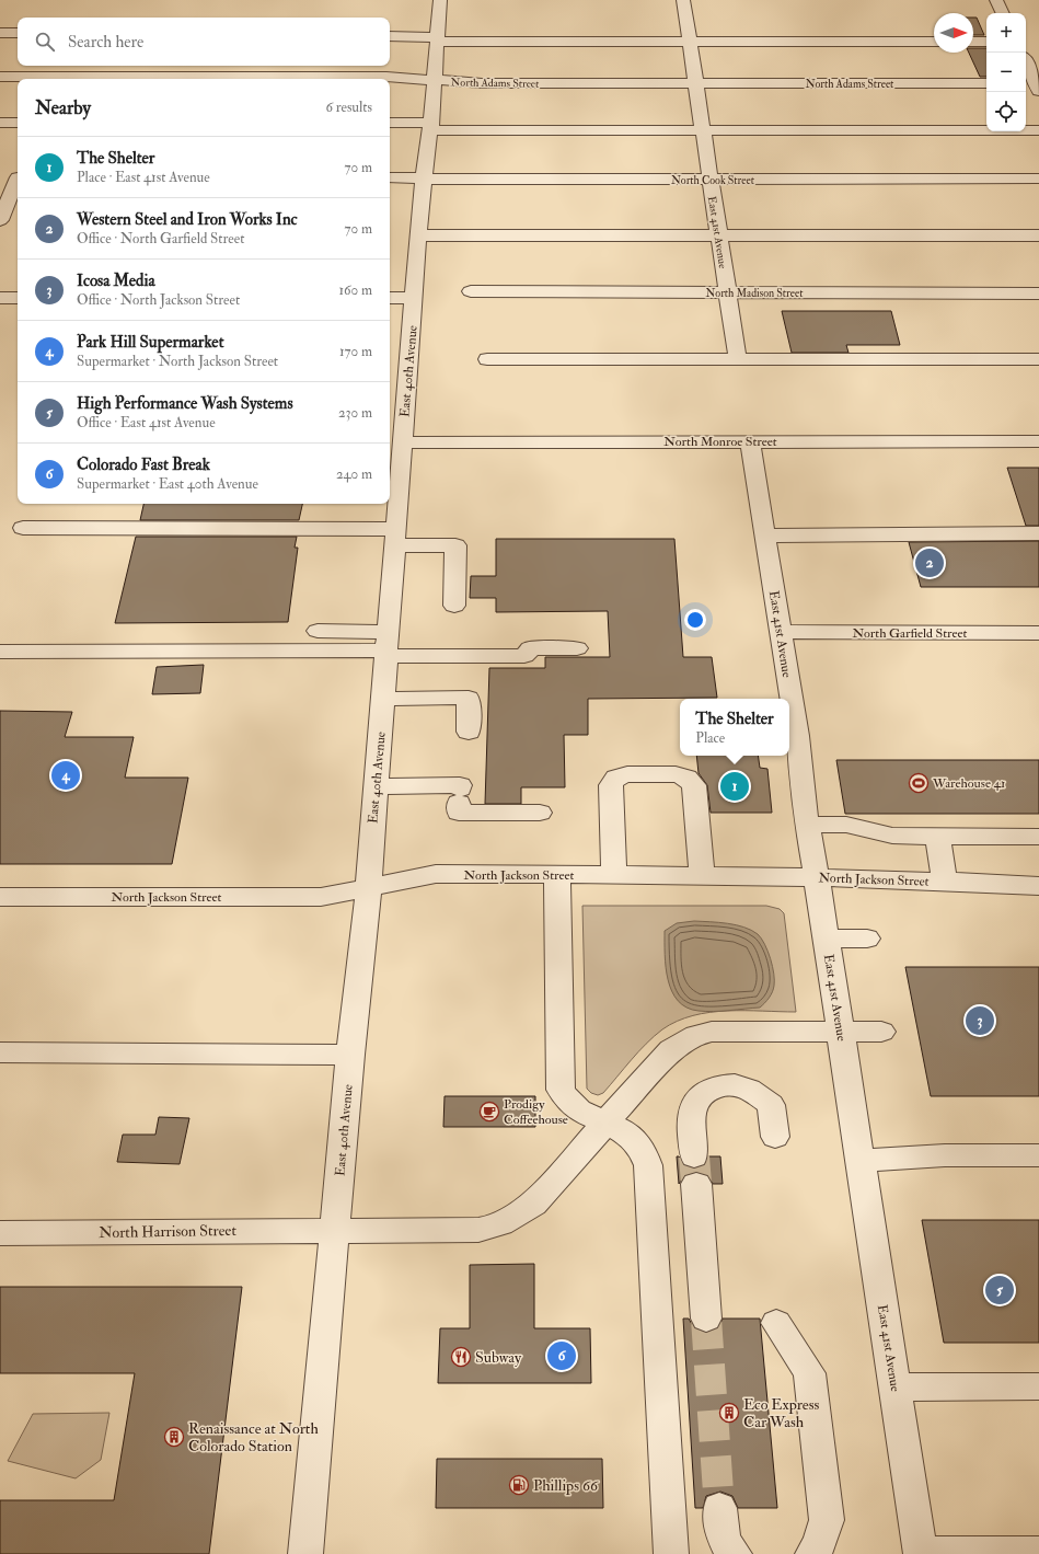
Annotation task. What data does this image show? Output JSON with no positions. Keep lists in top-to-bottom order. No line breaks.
{"streets":{"street":["North Adams Street","North Cook Street","East 41st Avenue","North Madison Street","East 40th Avenue","North Monroe Street","North Garfield Street","North Jackson Street","North Harrison Street"]},"crossings":[["North Adams Street","East 41st Avenue"],["North Adams Street","East 40th Avenue"],["North Cook Street","East 41st Avenue"],["North Cook Street","East 40th Avenue"],["East 41st Avenue","North Madison Street"],["East 41st Avenue","North Monroe Street"],["East 41st Avenue","North Garfield Street"],["East 41st Avenue","North Jackson Street"],["East 41st Avenue","North Harrison Street"],["East 40th Avenue","North Monroe Street"],["East 40th Avenue","North Jackson Street"],["East 40th Avenue","North Harrison Street"]],"places":{"sports":["Warehouse 41"],"cafe":["Prodigy Coffeehouse"],"restaurant":["Subway"],"building":["Eco Express Car Wash","Renaissance at North Colorado Station"],"fuel station":["Phillips 66"]},"north":"right","page":{"map_buttons":["+","−"],"search":"Search here","heading":["Nearby","6 results"],"list":[{"mark":"1","name":"The Shelter","note":"Place · East 41st Avenue","value":"70 m"},{"mark":"2","name":"Western Steel and Iron Works Inc","note":"Office · North Garfield Street","value":"70 m"},{"mark":"3","name":"Icosa Media","note":"Office · North Jackson Street","value":"160 m"},{"mark":"4","name":"Park Hill Supermarket","note":"Supermarket · North Jackson Street","value":"170 m"},{"mark":"5","name":"High Performance Wash Systems","note":"Office · East 41st Avenue","value":"230 m"},{"mark":"6","name":"Colorado Fast Break","note":"Supermarket · East 40th Avenue","value":"240 m"}],"pins":["2","4","1","3","5","6"],"popup":["The Shelter","Place"]}}
